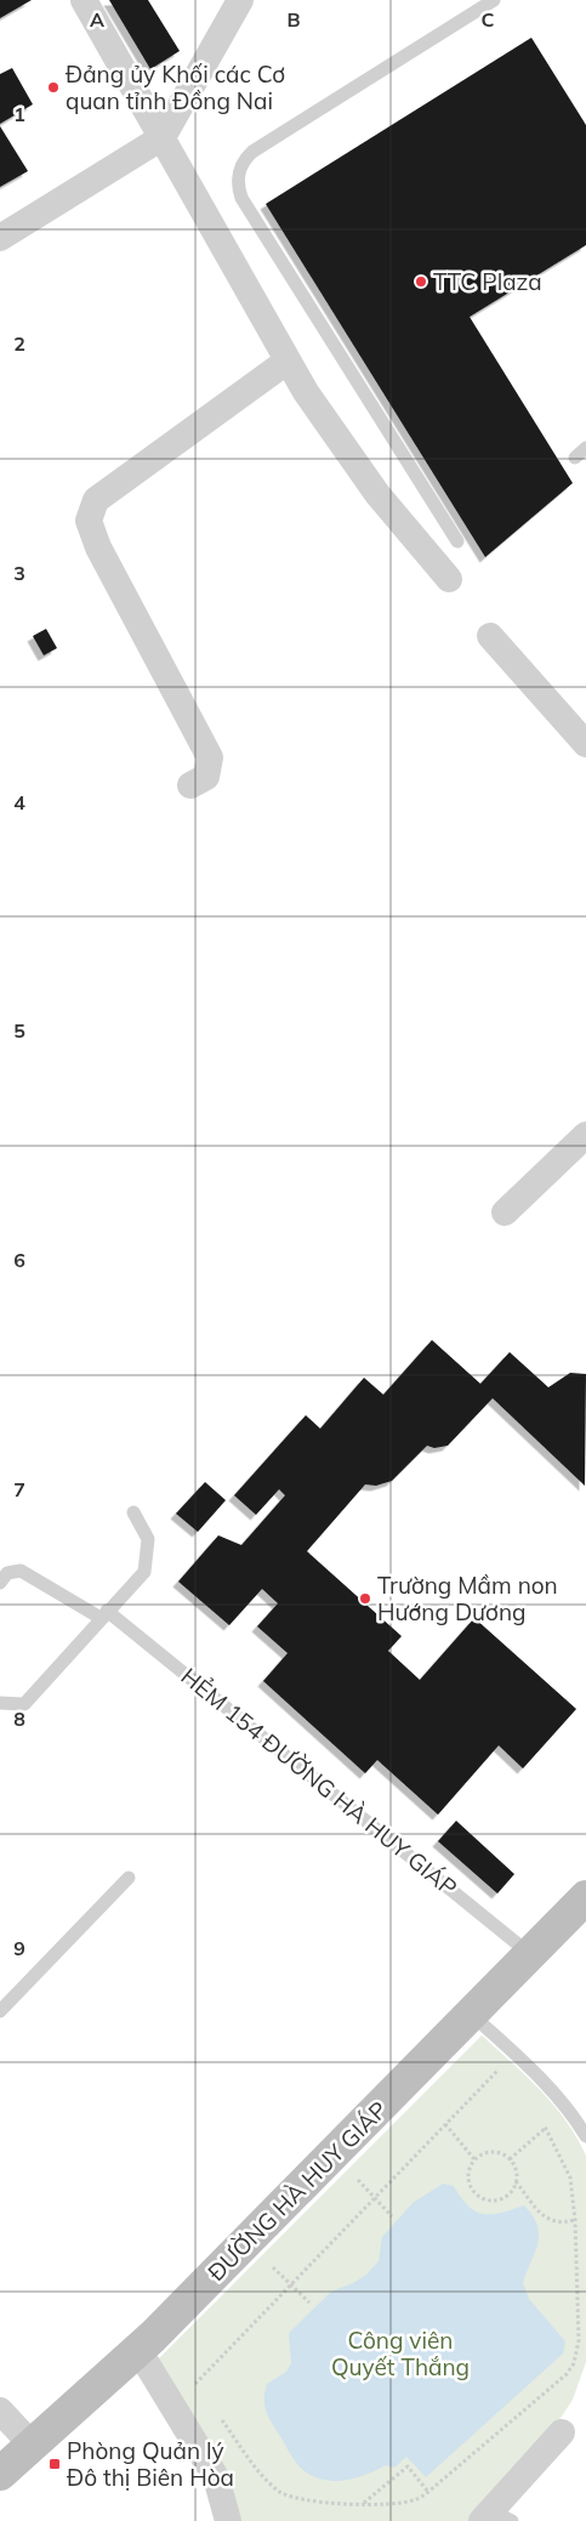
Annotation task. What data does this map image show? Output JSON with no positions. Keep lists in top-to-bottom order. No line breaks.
{"streets":{"main road":["ĐƯỜNG HÀ HUY GIÁP"],"lane":["HẺM 154 ĐƯỜNG HÀ HUY GIÁP"]},"crossings":[["HẺM 154 ĐƯỜNG HÀ HUY GIÁP","ĐƯỜNG HÀ HUY GIÁP"]],"parks":["Công viên Quyết Thắng"],"places":{"other":["Đảng ủy Khối các Cơ quan tỉnh Đồng Nai","TTC Plaza","Trường Mầm non Hướng Dương"],"transit":["Phòng Quản lý Đô thị Biên Hòa"]},"grid":{"columns":["A","B","C"],"rows":["1","2","3","4","5","6","7","8","9"]}}
